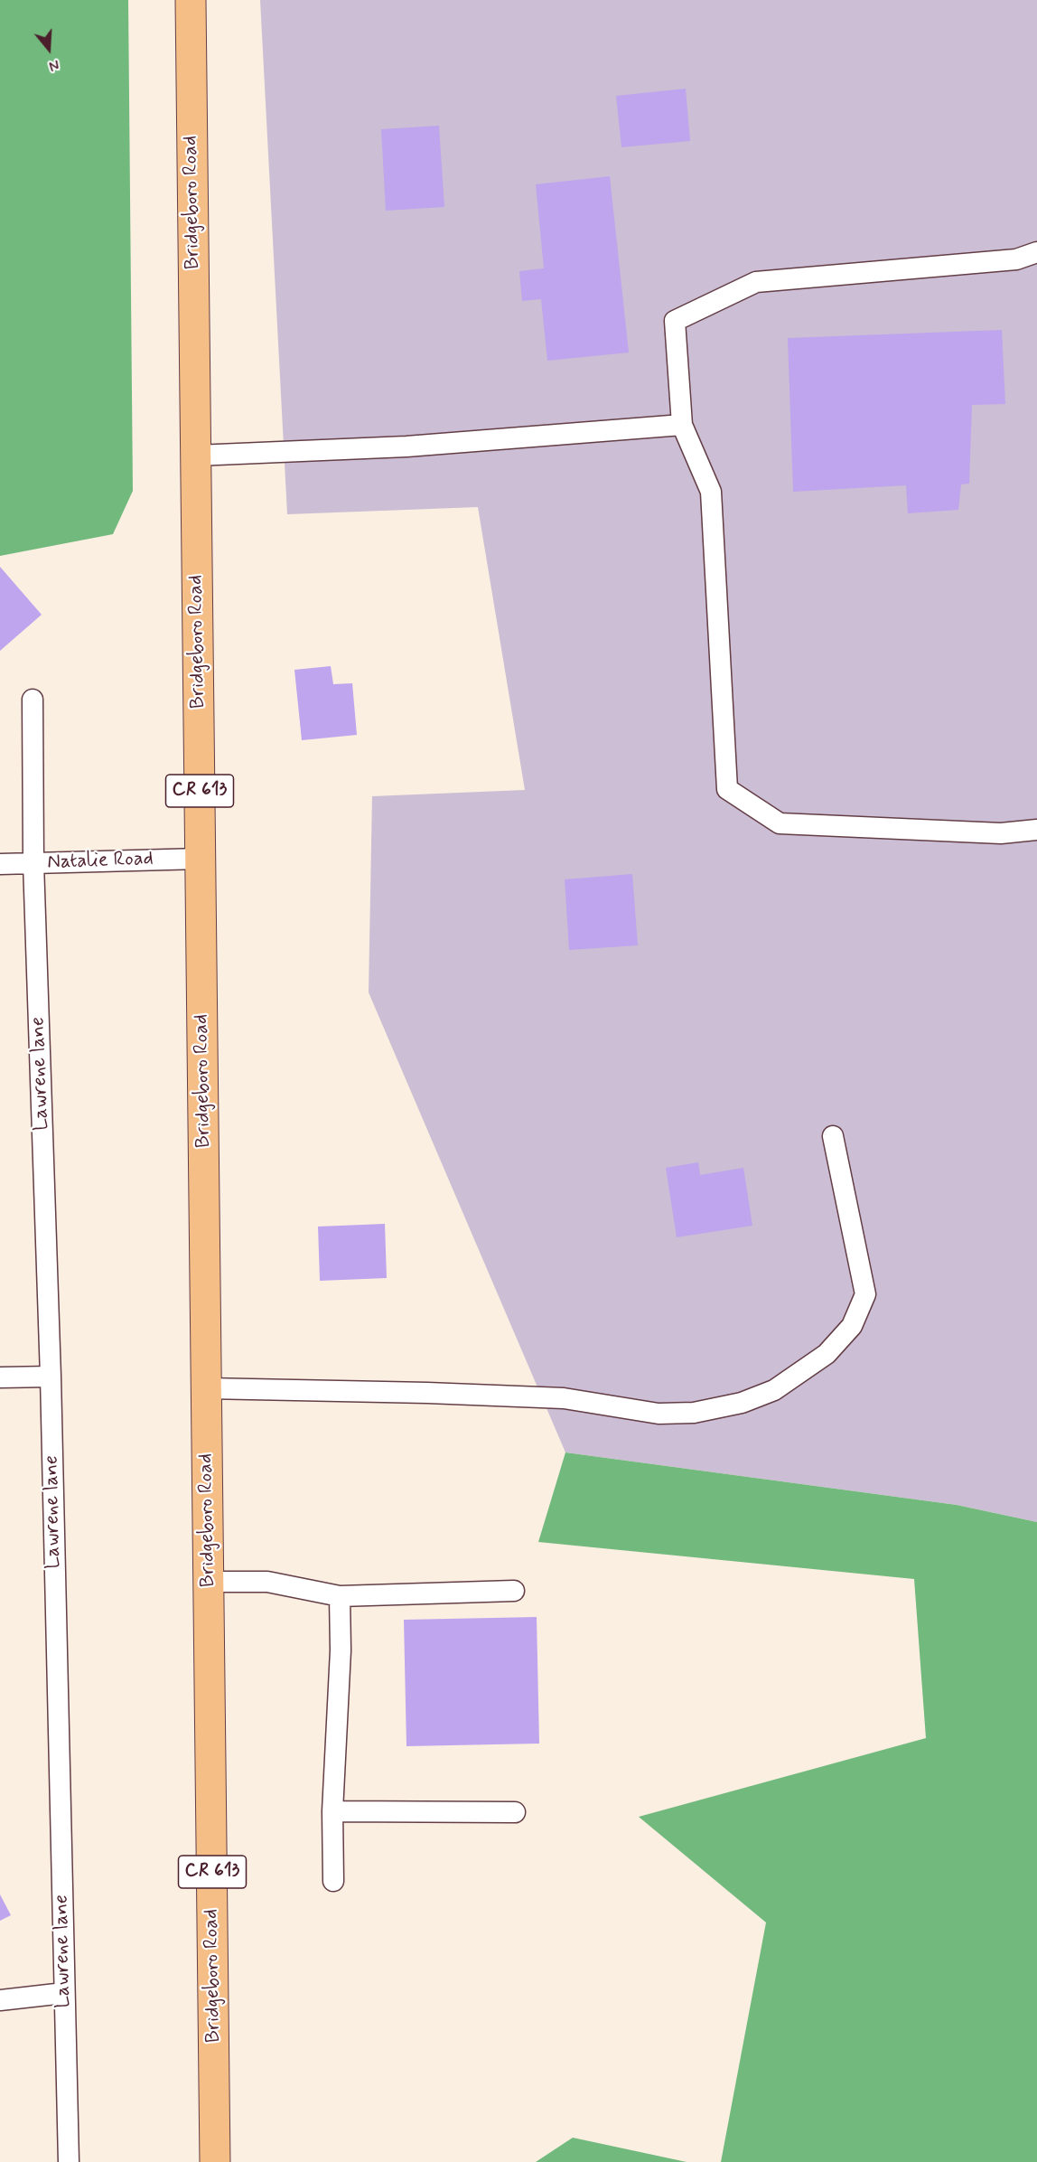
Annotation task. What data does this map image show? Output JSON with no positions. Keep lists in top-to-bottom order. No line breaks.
{"streets":{"main road":["Bridgeboro Road","CR 613"],"lane":["Natalie Road","Lawrene lane"]},"crossings":[["Bridgeboro Road","Natalie Road"],["Natalie Road","Lawrene lane"]],"north":"bottom"}
